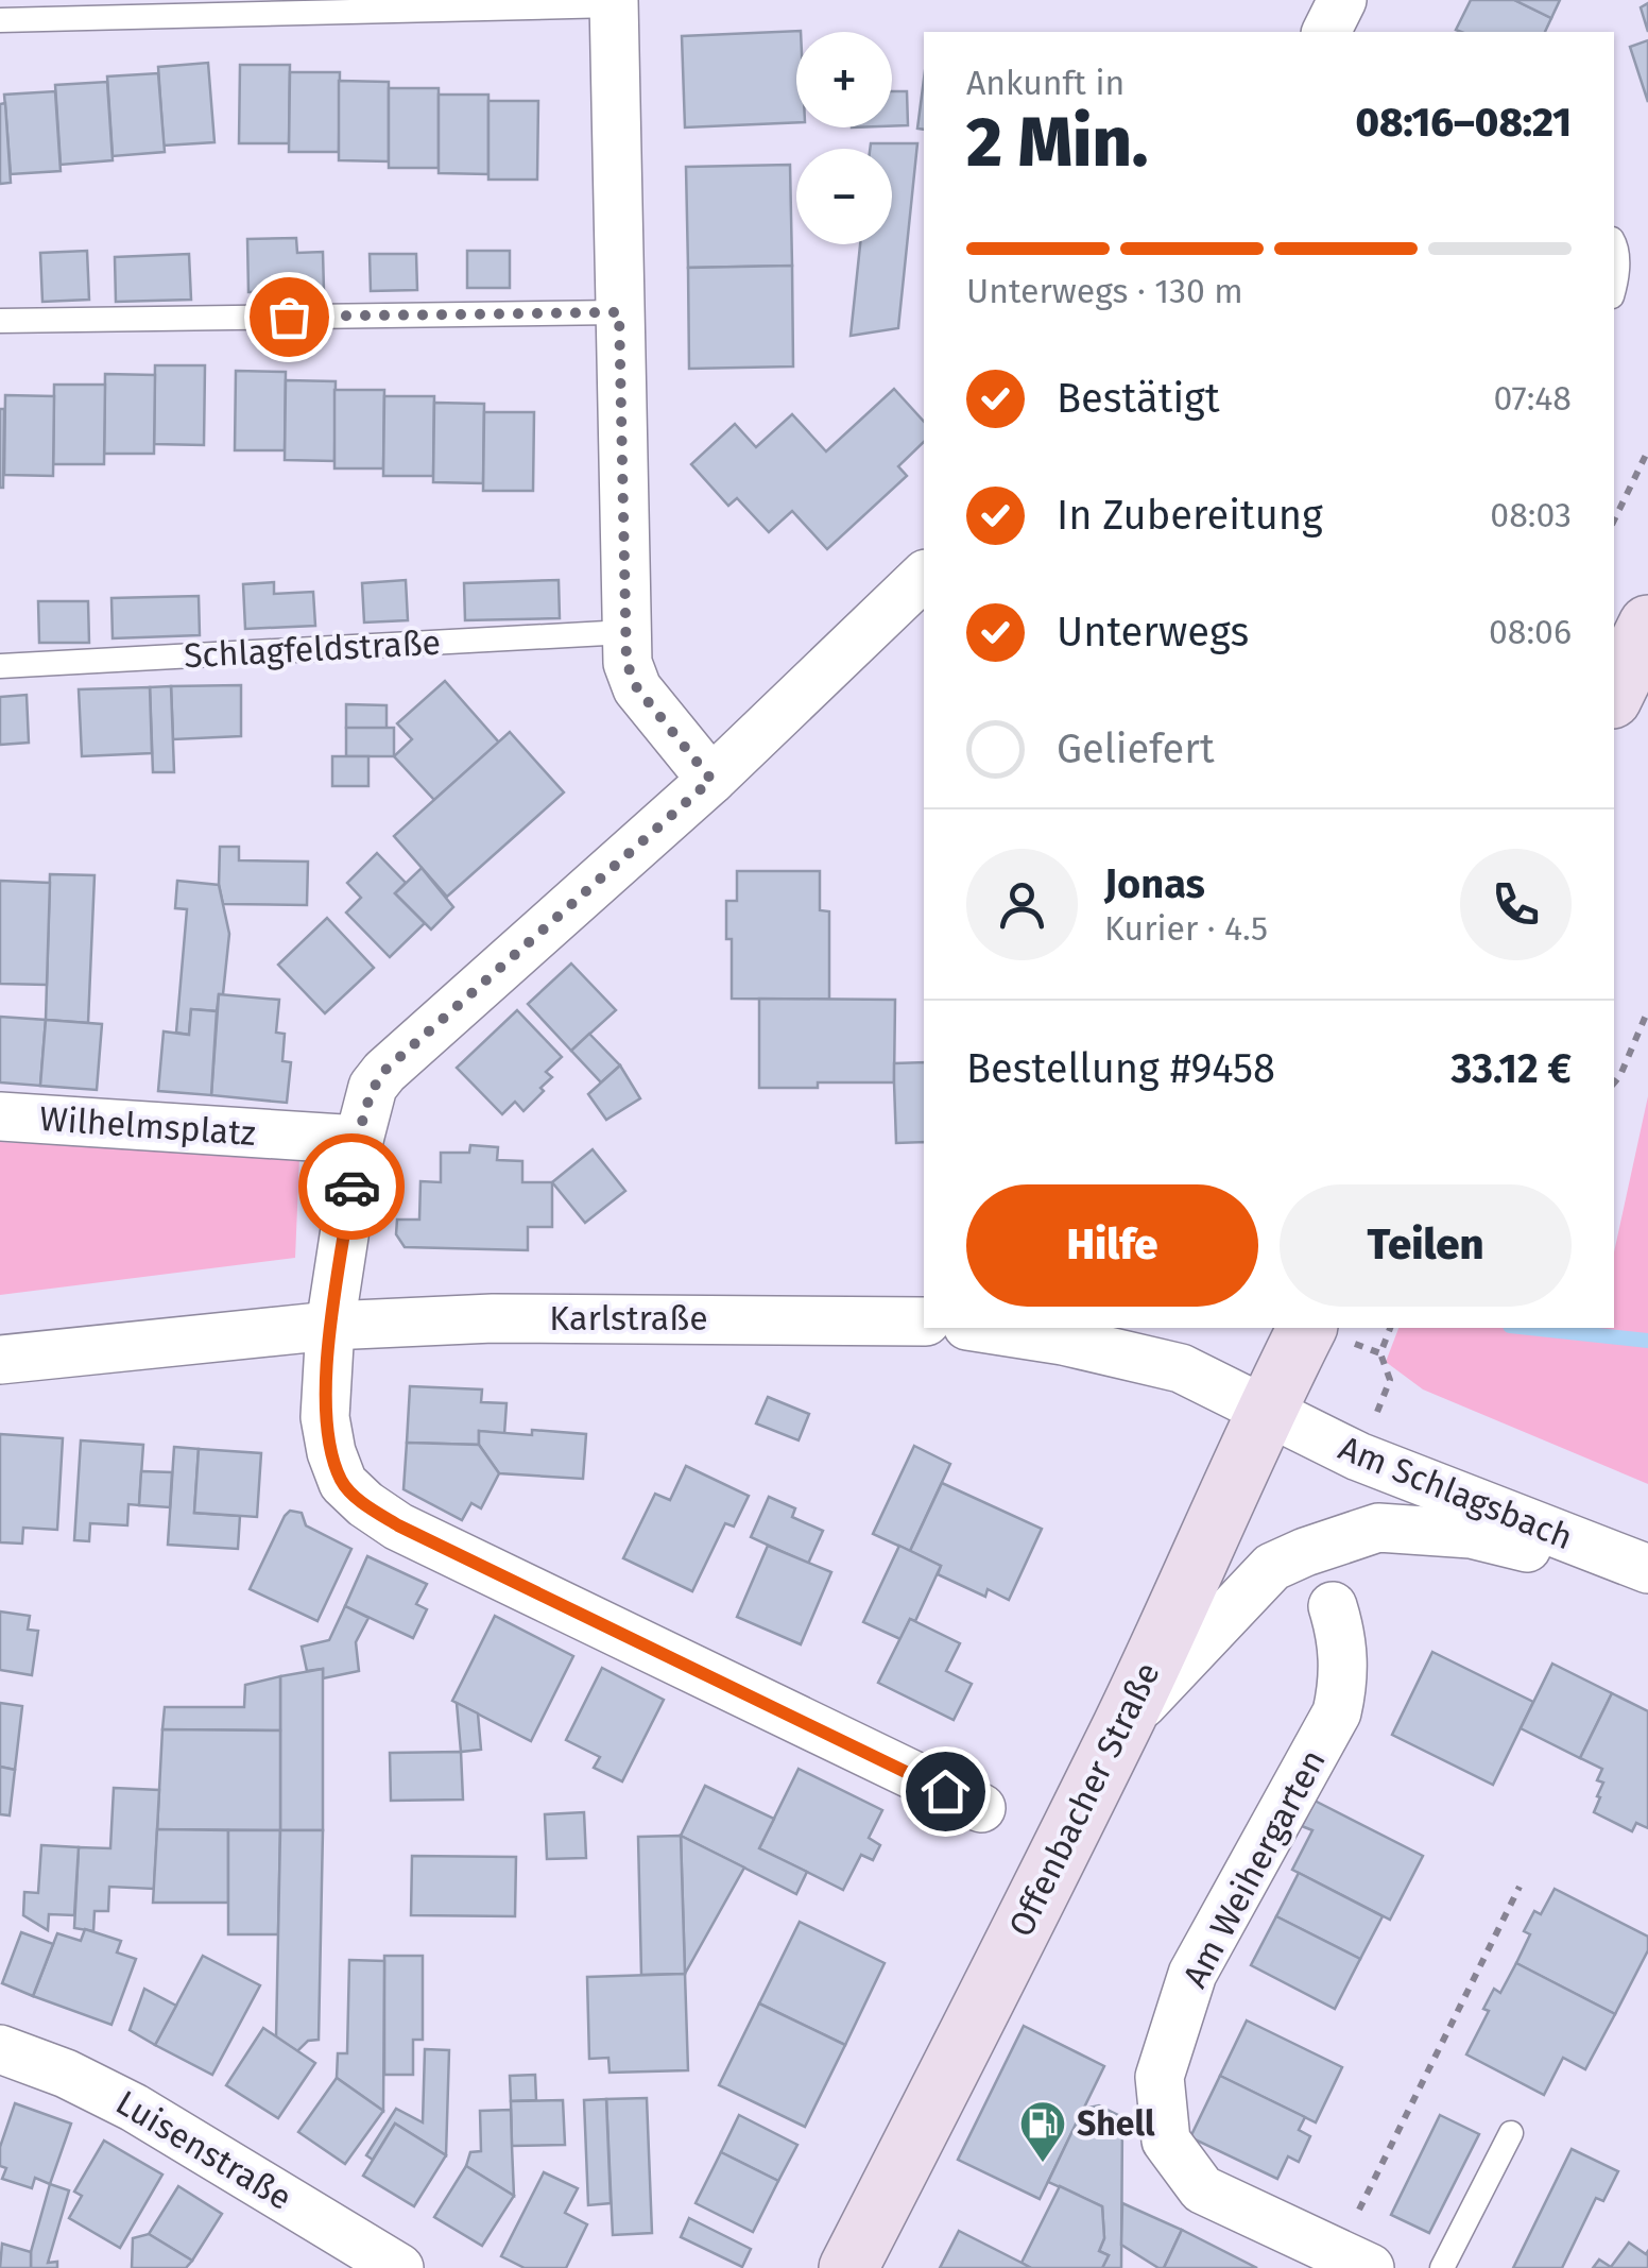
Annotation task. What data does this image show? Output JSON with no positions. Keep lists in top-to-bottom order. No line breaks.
{"streets":{"street":["Wilhelmsplatz","Karlstraße","Am Schlagsbach","Offenbacher Straße","Am Weihergarten","Luisenstraße"],"lane":["Schlagfeldstraße"]},"crossings":[["Am Schlagsbach","Offenbacher Straße"]],"places":{"fuel station":["Shell"]},"page":{"map_buttons":["+","−"],"heading":["2 Min.","Ankunft in","08:16–08:21"],"panel":["Jonas","Kurier · 4.5","Bestellung #9458","33.12 €"],"bar":"Unterwegs · 130 m","list":[["Bestätigt","07:48"],["In Zubereitung","08:03"],["Unterwegs","08:06"],"Geliefert"],"buttons":["Hilfe","Teilen"]}}
